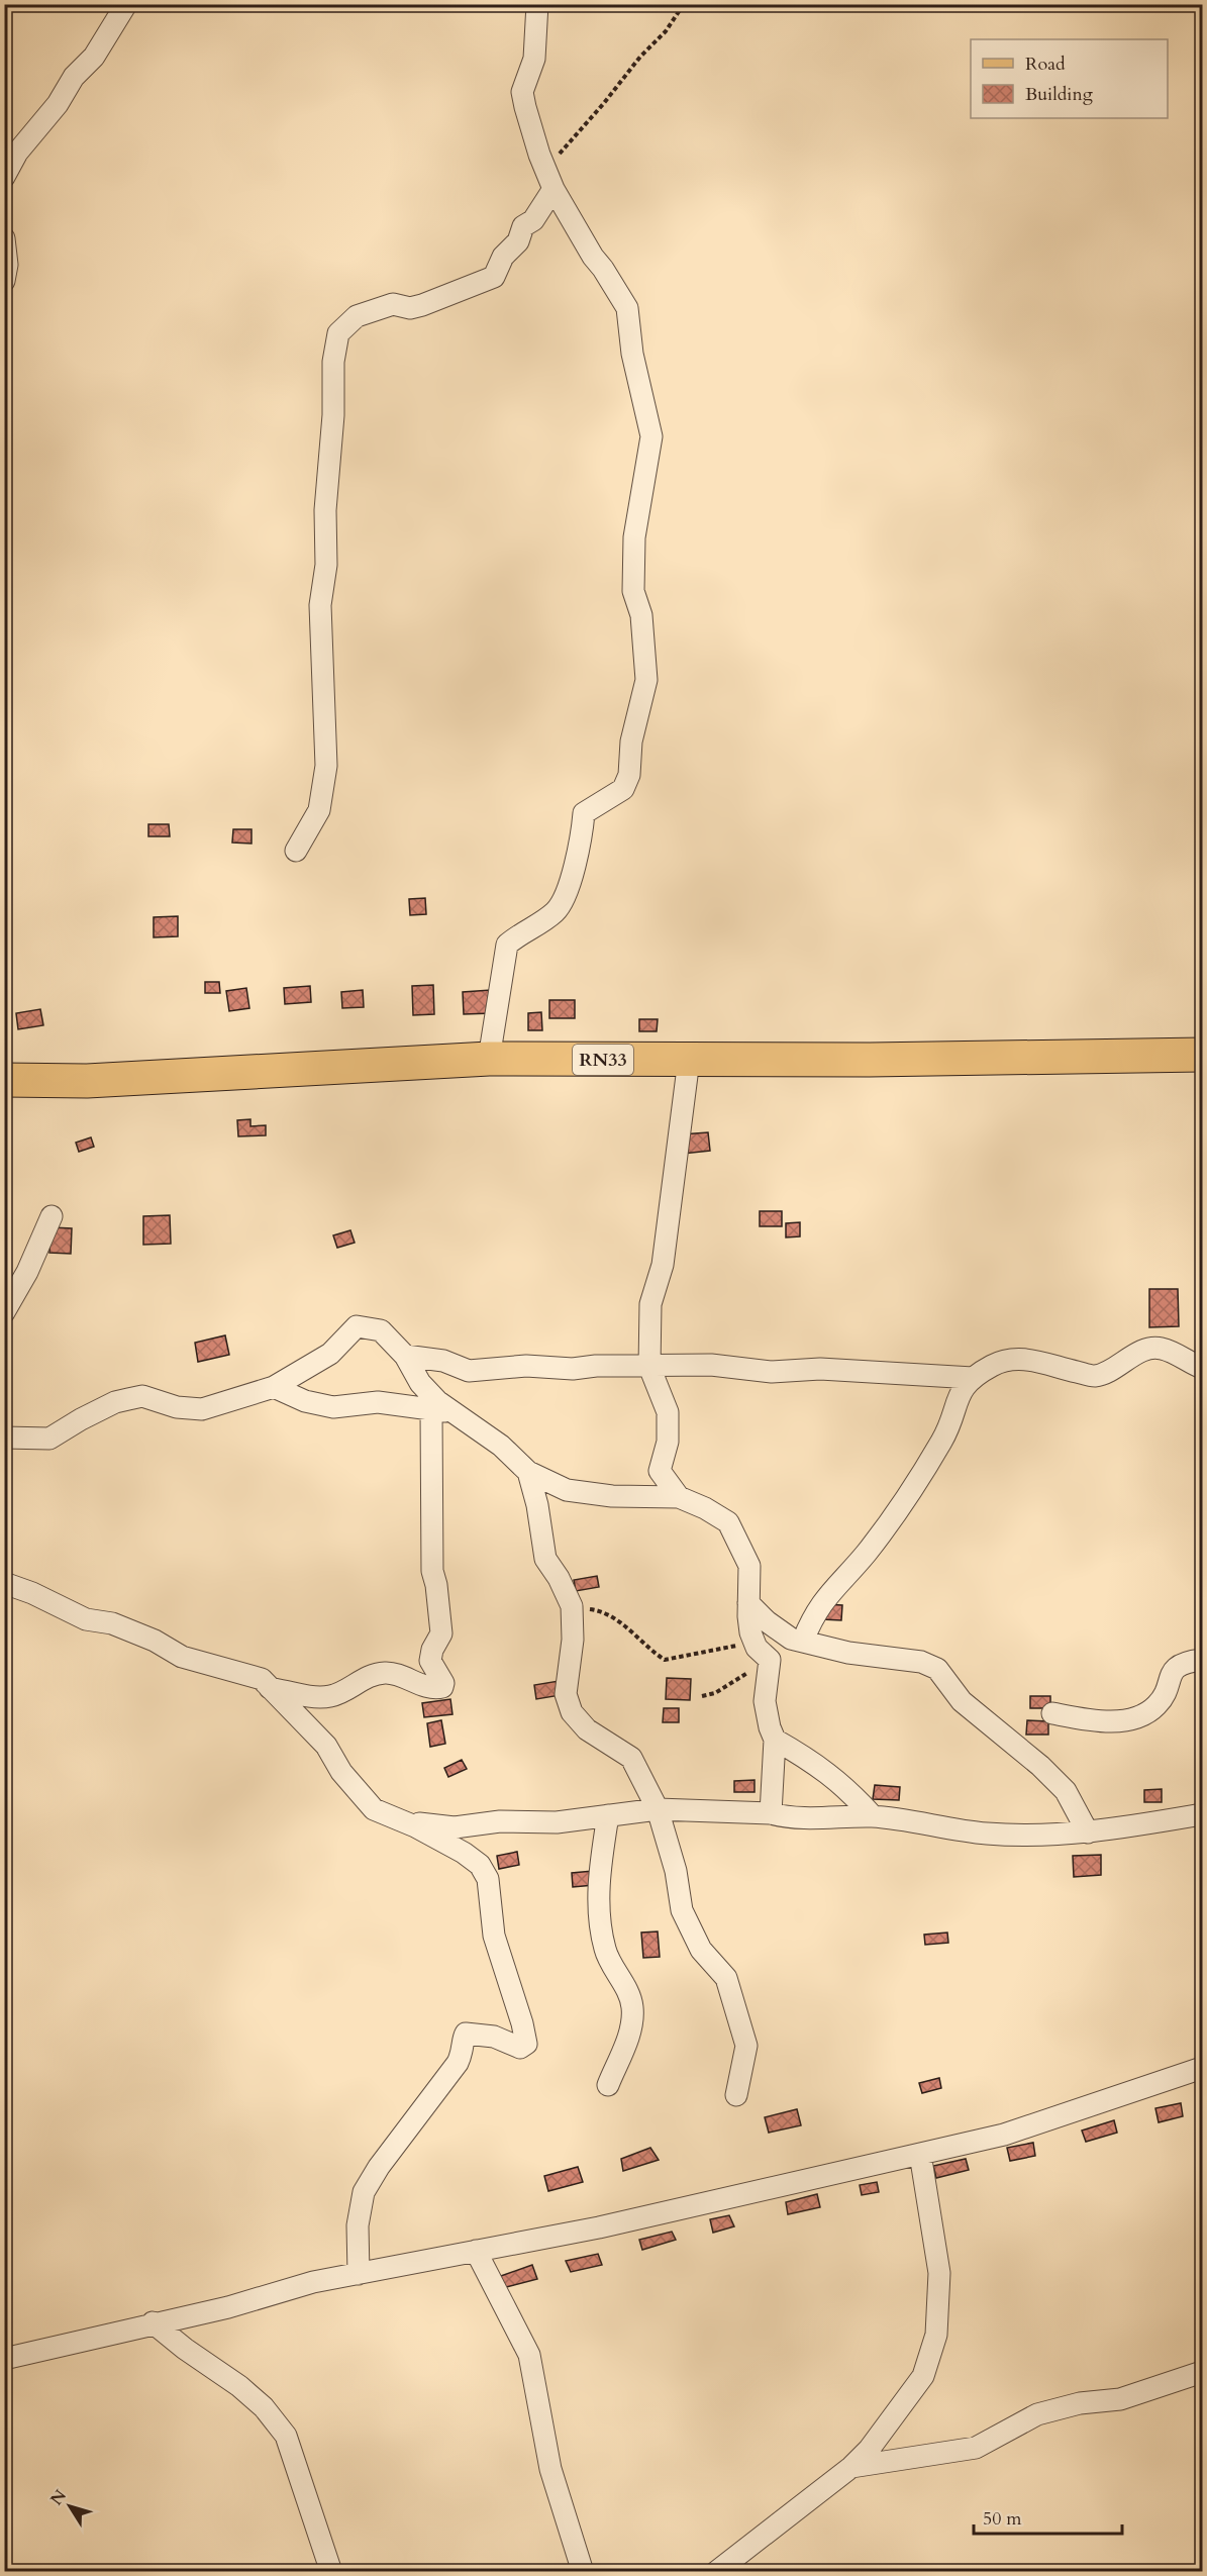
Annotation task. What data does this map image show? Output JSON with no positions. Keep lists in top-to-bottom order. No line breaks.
{"streets":{"main road":["RN33"]},"legend":["Road","Building"],"scale_bar":"50 m","north":"top left"}
